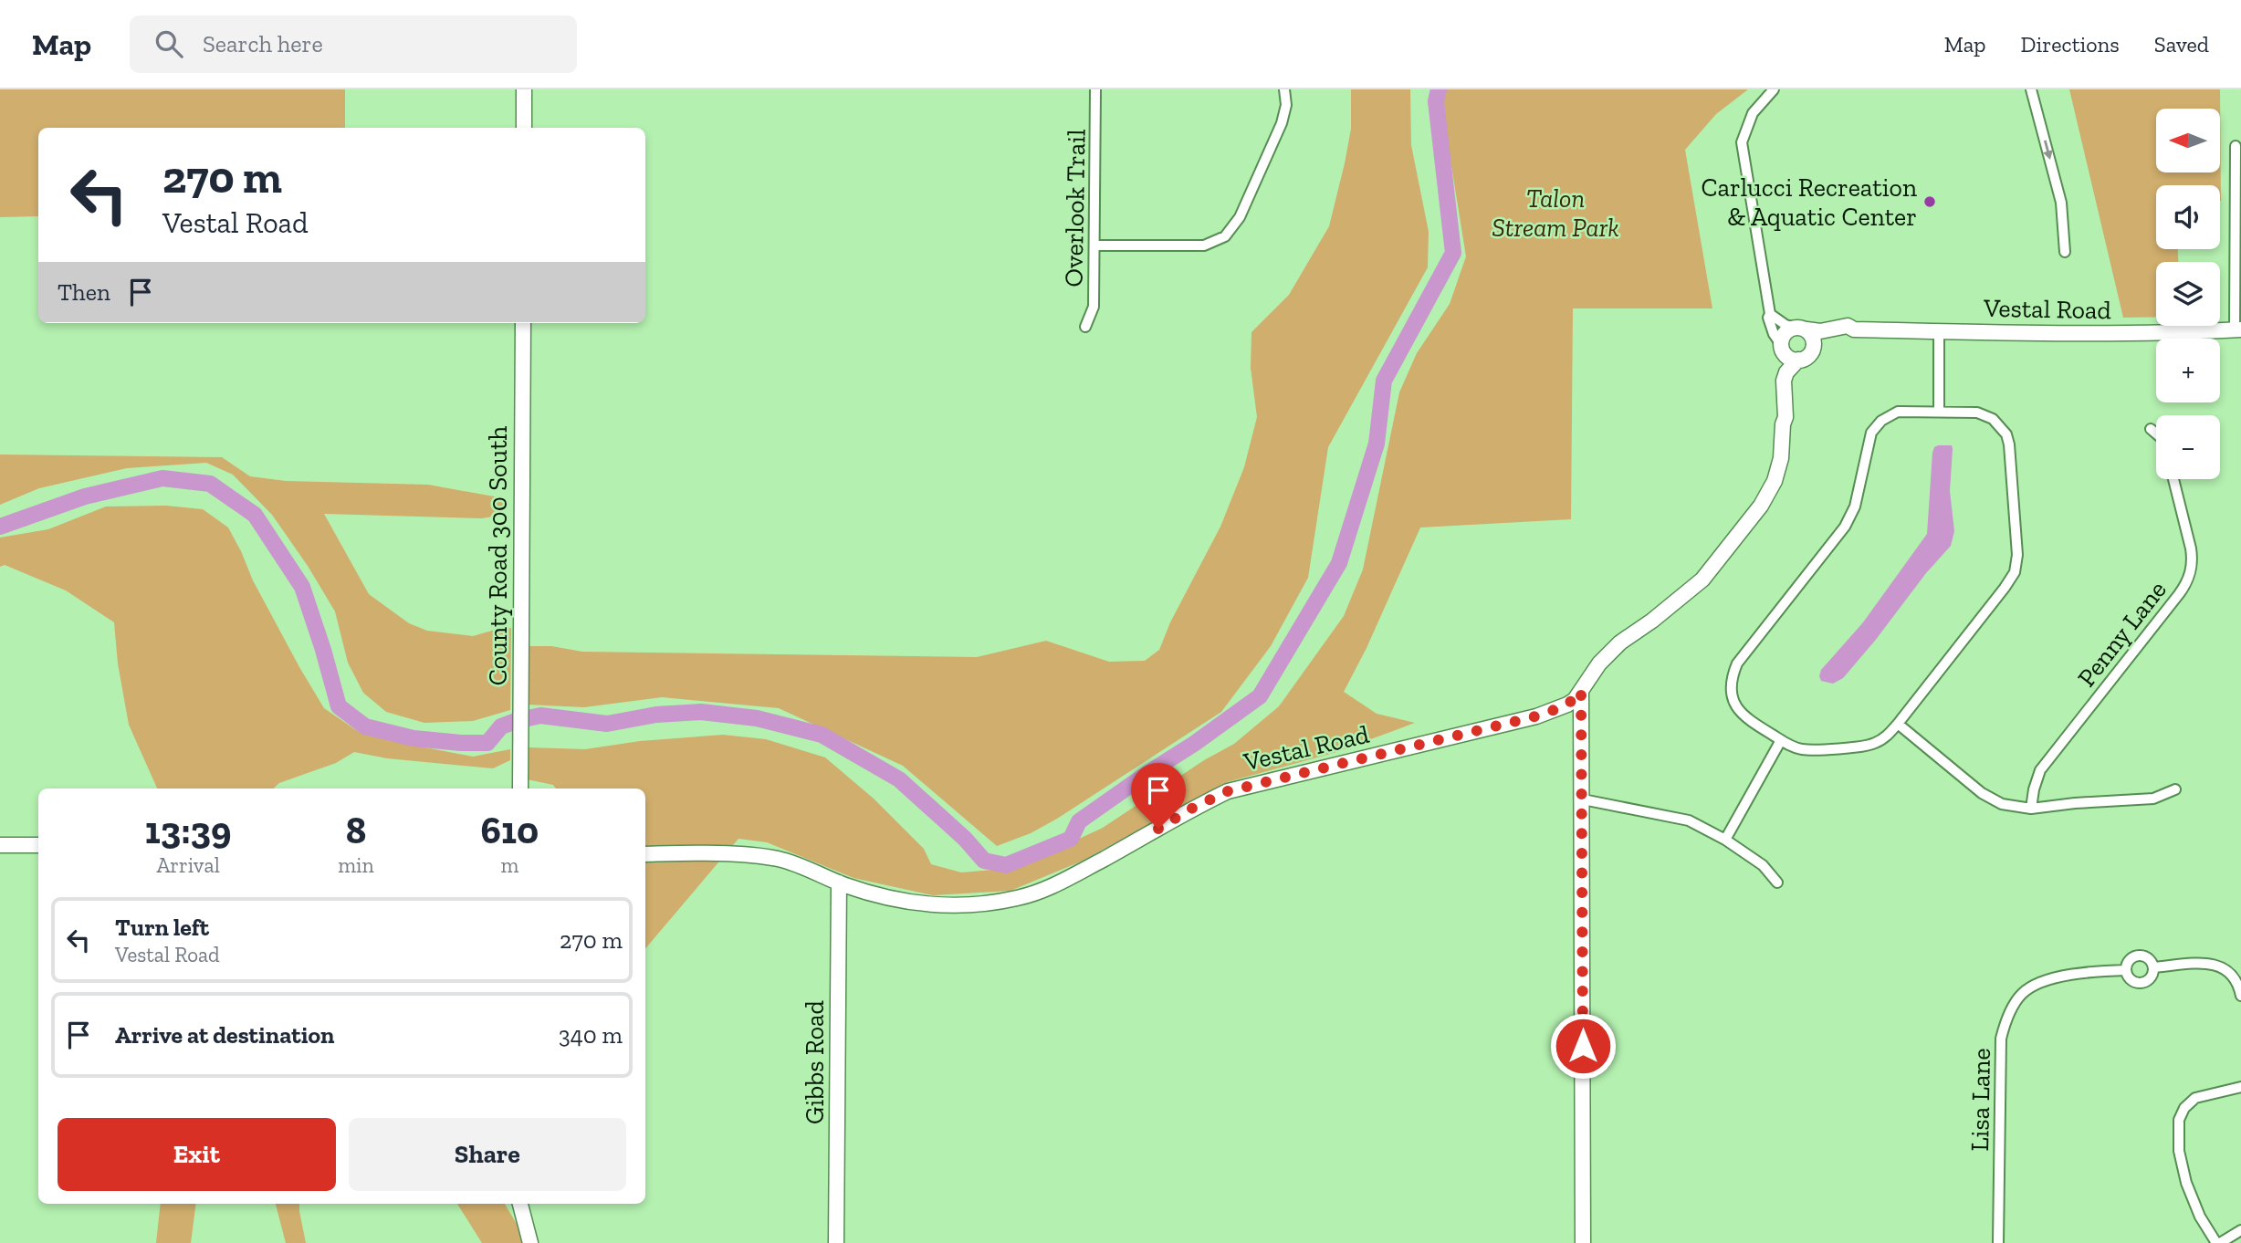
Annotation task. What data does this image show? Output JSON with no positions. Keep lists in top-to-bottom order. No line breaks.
{"streets":{"street":["Overlook Trail","Vestal Road","County Road 300 South","Penny Lane","Gibbs Road","Lisa Lane"]},"crossings":[["Vestal Road","Gibbs Road"]],"parks":["Talon Stream Park"],"places":["Carlucci Recreation & Aquatic Center"],"north":"left","page":{"header":"Map","search":"Search here","nav":["Map","Directions","Saved"],"map_buttons":["+","−"],"turn":["270 m","Vestal Road"],"then":"Then","eta":["13:39","Arrival","8","min","610","m"],"list":[{"name":"Turn left","note":"Vestal Road","value":"270 m"},{"name":"Arrive at destination","value":"340 m"}],"buttons":["Exit","Share"]}}
